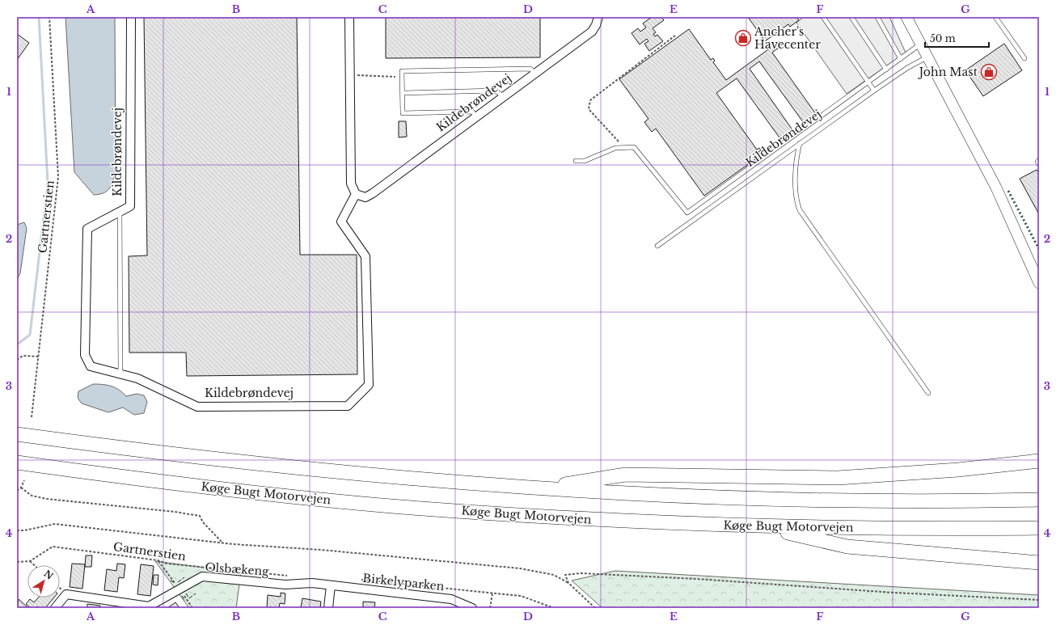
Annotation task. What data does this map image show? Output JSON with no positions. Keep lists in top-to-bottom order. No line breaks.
{"streets":{"highway":["Køge Bugt Motorvejen"],"street":["Kildebrøndevej","Olsbækeng","Birkelyparken"],"path":["Gartnerstien"]},"crossings":[["Olsbækeng","Birkelyparken"]],"places":{"shop":["Ancher's Havecenter","John Mast"]},"scale_bar":"50 m","north":"top right","grid":{"columns":["A","B","C","D","E","F","G"],"rows":["1","2","3","4"]}}
